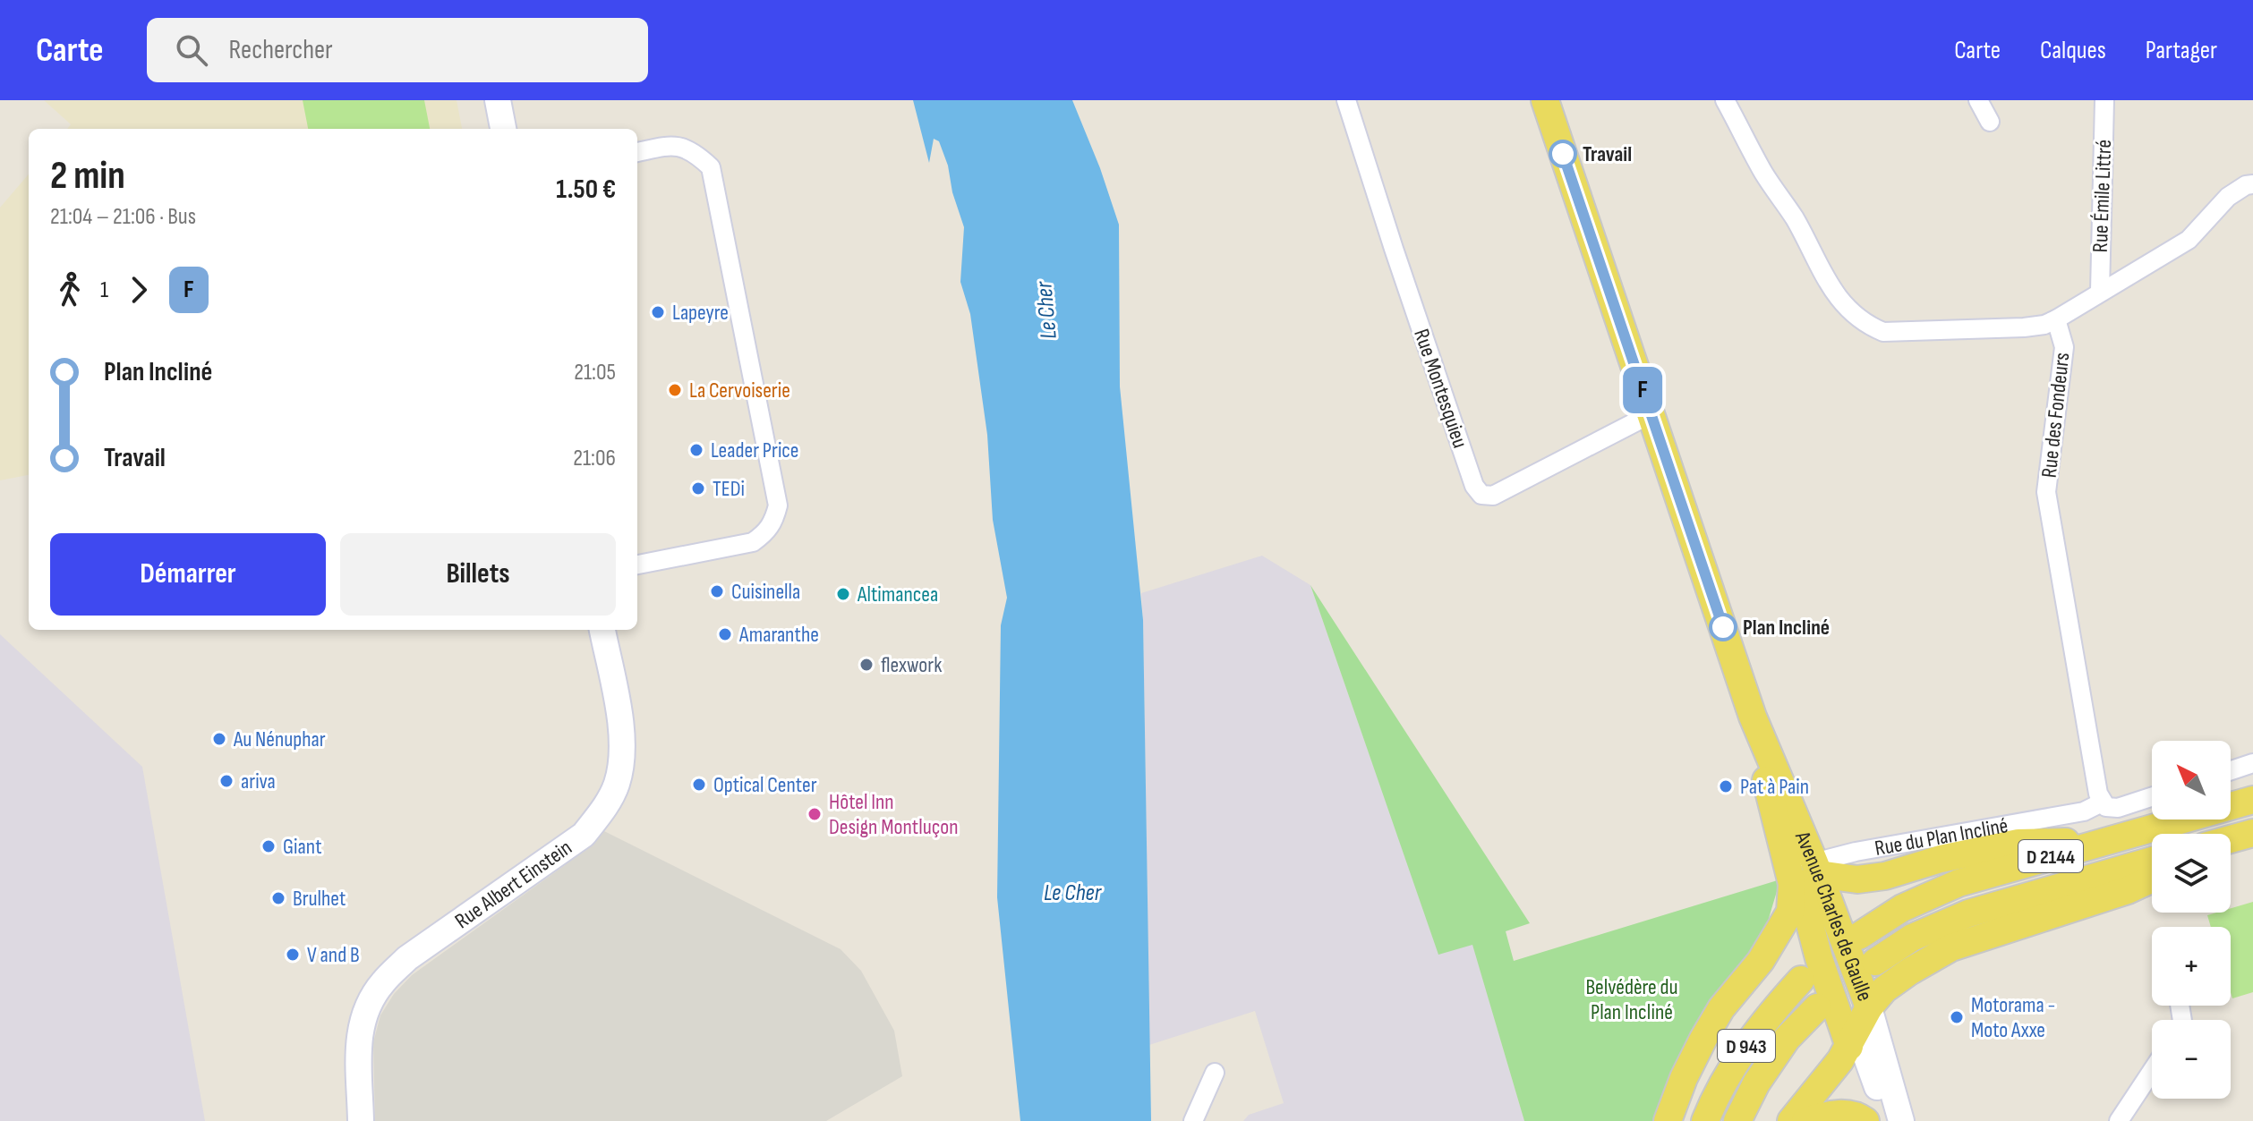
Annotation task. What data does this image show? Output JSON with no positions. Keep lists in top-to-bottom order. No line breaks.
{"streets":{"main road":["D 2144","Avenue Charles de Gaulle","D 943"],"street":["Rue Émile Littré","Rue Montesquieu","Rue des Fondeurs","Rue du Plan Incliné","Rue Albert Einstein"]},"crossings":[["Rue Montesquieu","Avenue Charles de Gaulle"],["Rue des Fondeurs","Rue du Plan Incliné"],["Rue du Plan Incliné","Avenue Charles de Gaulle"]],"water":["Le Cher"],"parks":["Belvédère du Plan Incliné"],"places":["Travail","Lapeyre","La Cervoiserie","Leader Price","TEDi","Cuisinella","Altimancea","Plan Incliné","Amaranthe","flexwork","Au Nénuphar","ariva","Optical Center","Pat à Pain","Hôtel Inn Design Montluçon","Giant","Brulhet","V and B","Motorama - Moto Axxe"],"lines":["bus line F"],"north":"top left","page":{"header":"Carte","search":"Rechercher","nav":["Carte","Calques","Partager"],"on_map":"F","heading":["2 min","21:04 – 21:06 · Bus","1.50 €"],"legs":["1","F"],"list":[{"name":"Plan Incliné","value":"21:05"},{"name":"Travail","value":"21:06"}],"buttons":["Démarrer","Billets"],"map_buttons":["+","−"]}}
